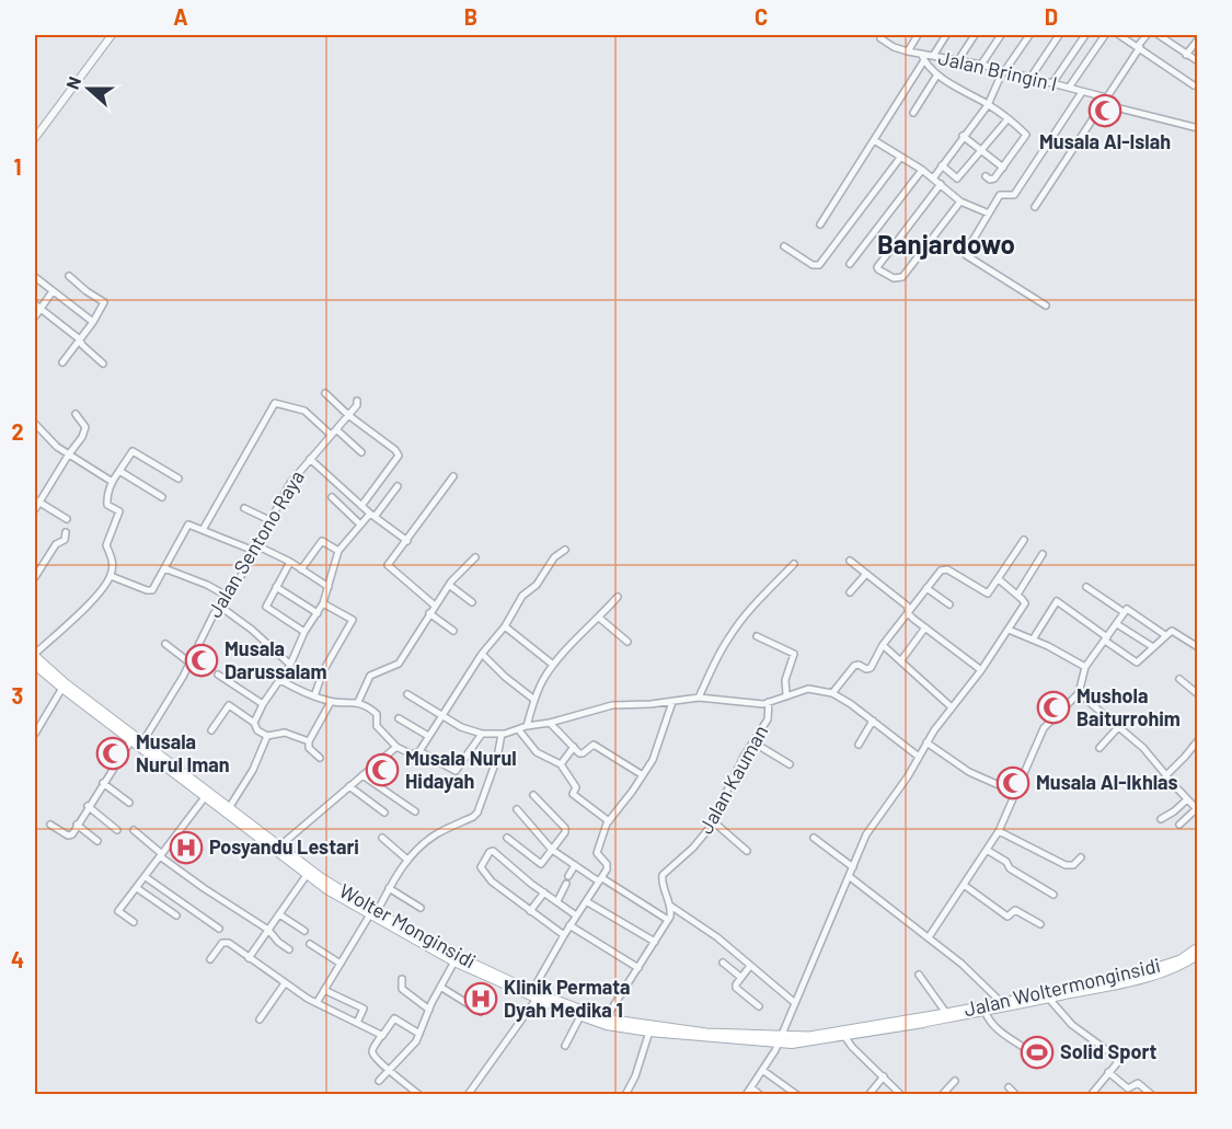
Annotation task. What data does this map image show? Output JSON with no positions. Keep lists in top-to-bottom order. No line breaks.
{"streets":{"main road":["Wolter Monginsidi","Jalan Woltermonginsidi"],"street":["Jalan Bringin I","Jalan Sentono Raya","Jalan Kauman"]},"crossings":[["Jalan Sentono Raya","Wolter Monginsidi"],["Jalan Kauman","Wolter Monginsidi"],["Wolter Monginsidi","Jalan Woltermonginsidi"]],"districts":["Banjardowo"],"places":{"mosque":["Musala Al-Islah","Musala Darussalam","Mushola Baiturrohim","Musala Nurul Iman","Musala Nurul Hidayah","Musala Al-Ikhlas"],"hospital":["Posyandu Lestari","Klinik Permata Dyah Medika 1"],"sports":["Solid Sport"]},"north":"left","grid":{"columns":["A","B","C","D"],"rows":["1","2","3","4"]}}
